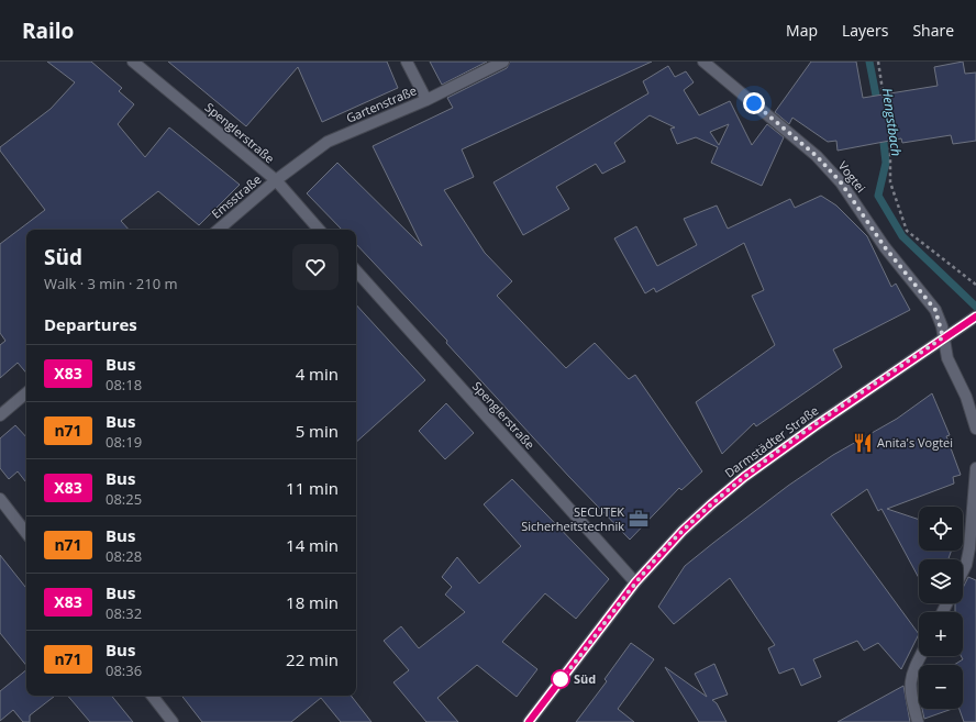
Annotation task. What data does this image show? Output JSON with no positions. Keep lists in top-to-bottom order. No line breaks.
{"streets":{"street":["Gartenstraße","Spenglerstraße","Vogtei","Emsstraße","Darmstädter Straße"]},"crossings":[["Gartenstraße","Spenglerstraße"],["Gartenstraße","Emsstraße"],["Spenglerstraße","Emsstraße"],["Spenglerstraße","Darmstädter Straße"],["Vogtei","Darmstädter Straße"]],"water":["Hengstbach"],"places":{"restaurant":["Anita's Vogtei"],"office":["SECUTEK Sicherheitstechnik"],"other":["Süd"]},"lines":["bus line X83"],"page":{"header":"Railo","nav":["Map","Layers","Share"],"heading":[["Süd","Walk · 3 min · 210 m"],"Departures"],"list":[{"mark":"X83","name":"Bus","note":"08:18","value":"4 min"},{"mark":"n71","name":"Bus","note":"08:19","value":"5 min"},{"mark":"X83","name":"Bus","note":"08:25","value":"11 min"},{"mark":"n71","name":"Bus","note":"08:28","value":"14 min"},{"mark":"X83","name":"Bus","note":"08:32","value":"18 min"},{"mark":"n71","name":"Bus","note":"08:36","value":"22 min"}],"map_buttons":["+","−"]}}
